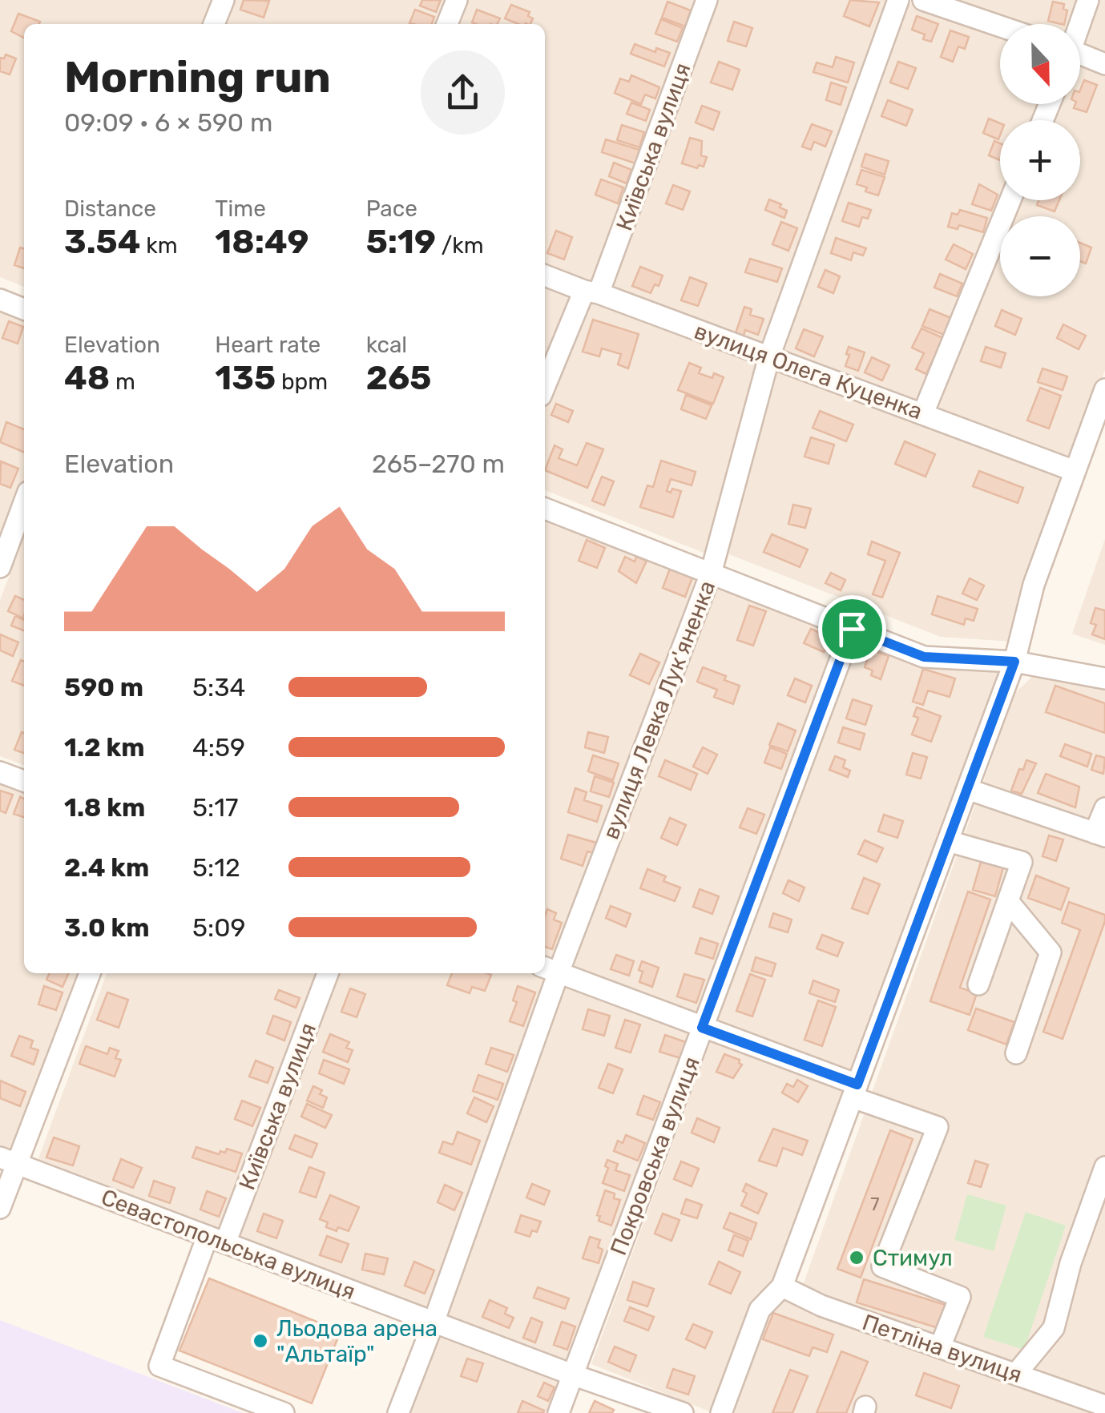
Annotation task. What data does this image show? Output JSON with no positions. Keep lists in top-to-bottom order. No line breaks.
{"streets":{"street":["Київська вулиця","вулиця Олега Куценка","вулиця Левка Лук'яненка","Покровська вулиця","Севастопольська вулиця","Петліна вулиця"]},"crossings":[["Київська вулиця","вулиця Олега Куценка"],["Київська вулиця","Севастопольська вулиця"],["вулиця Олега Куценка","вулиця Левка Лук'яненка"],["вулиця Левка Лук'яненка","Севастопольська вулиця"],["Покровська вулиця","Севастопольська вулиця"]],"places":["Стимул","Льодова арена \"Альтаїр\""],"house_numbers":["7"],"north":"bottom","page":{"map_buttons":["+","−"],"heading":["Morning run","09:09 · 6 × 590 m"],"stats":[["Distance","3.54 km"],["Time","18:49"],["Pace","5:19 /km"],["Elevation","48 m"],["Heart rate","135 bpm"],["kcal","265"]],"chart":["Elevation","265–270 m"],"list":[{"name":"590 m","note":"5:34"},{"name":"1.2 km","note":"4:59"},{"name":"1.8 km","note":"5:17"},{"name":"2.4 km","note":"5:12"},{"name":"3.0 km","note":"5:09"}]}}
